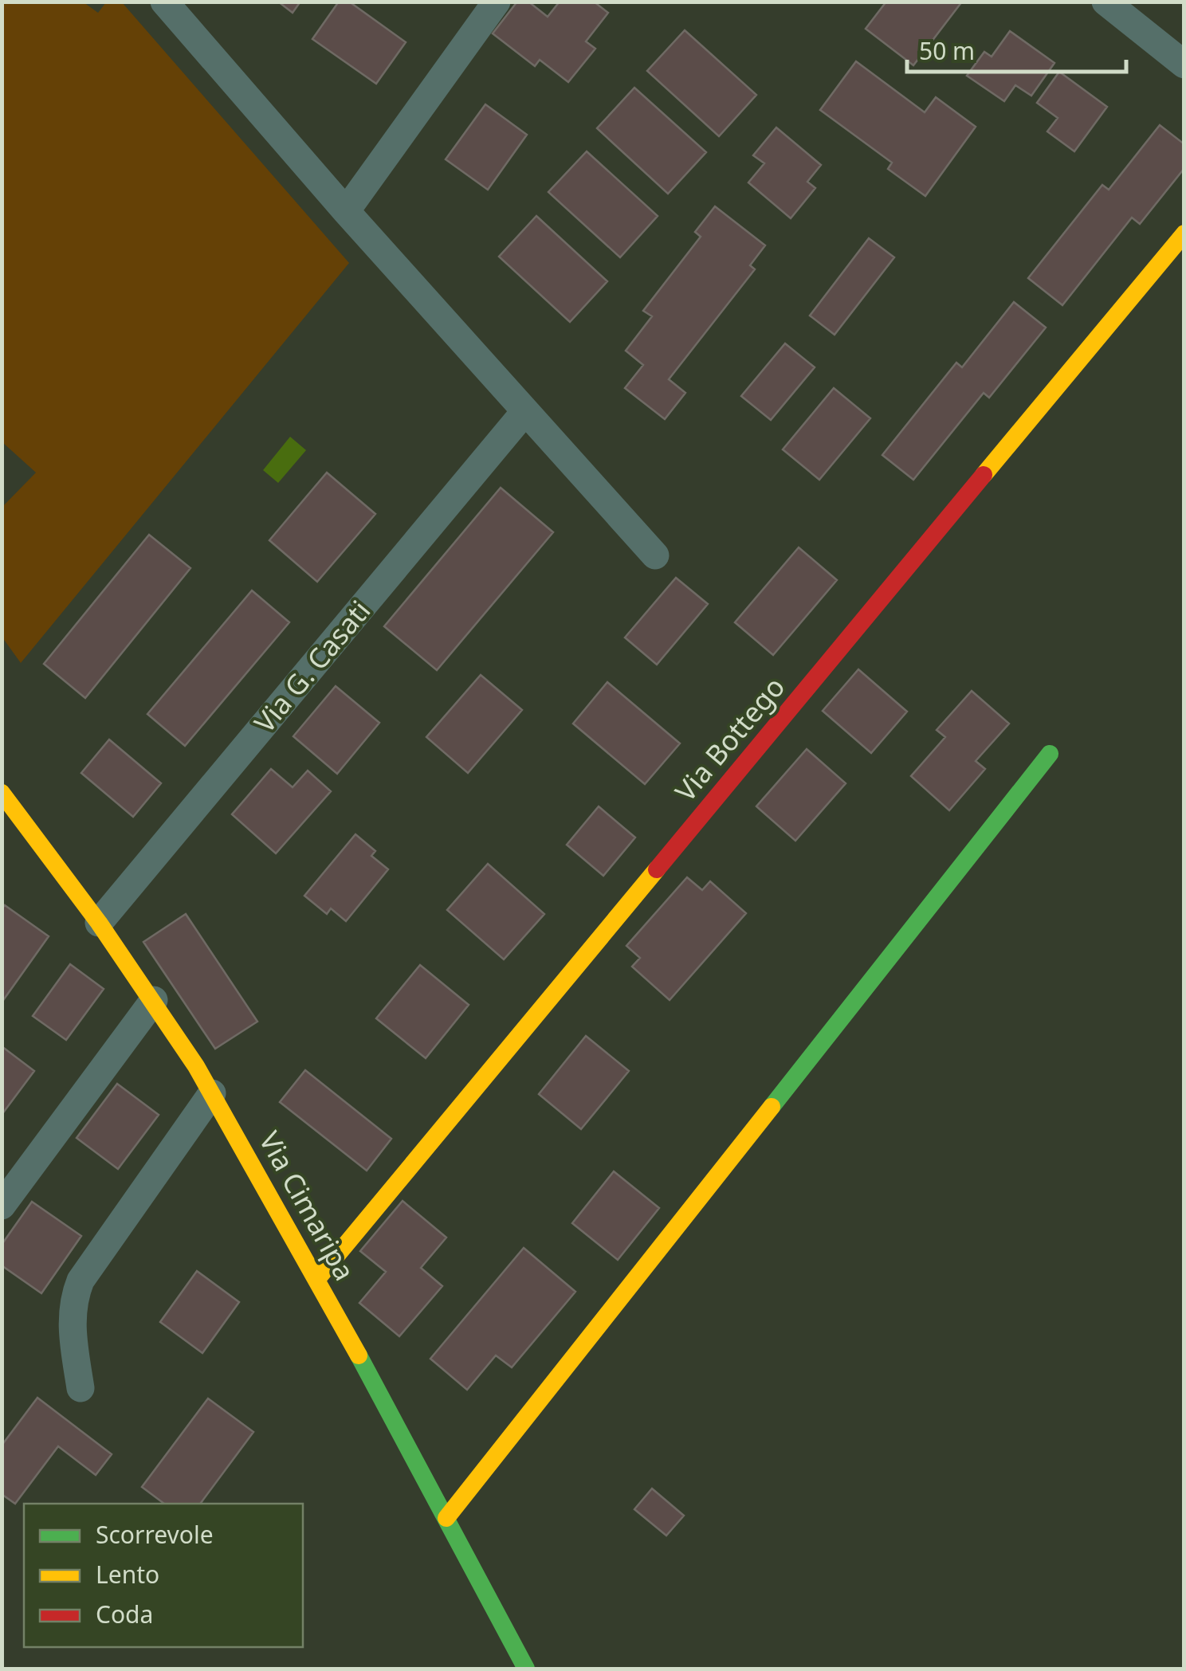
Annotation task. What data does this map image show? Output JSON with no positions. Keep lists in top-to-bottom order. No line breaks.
{"streets":{"street":["Via G. Casati","Via Bottego","Via Cimaripa"]},"crossings":[["Via G. Casati","Via Cimaripa"],["Via Bottego","Via Cimaripa"]],"legend":["Scorrevole","Lento","Coda"],"scale_bar":"50 m"}
